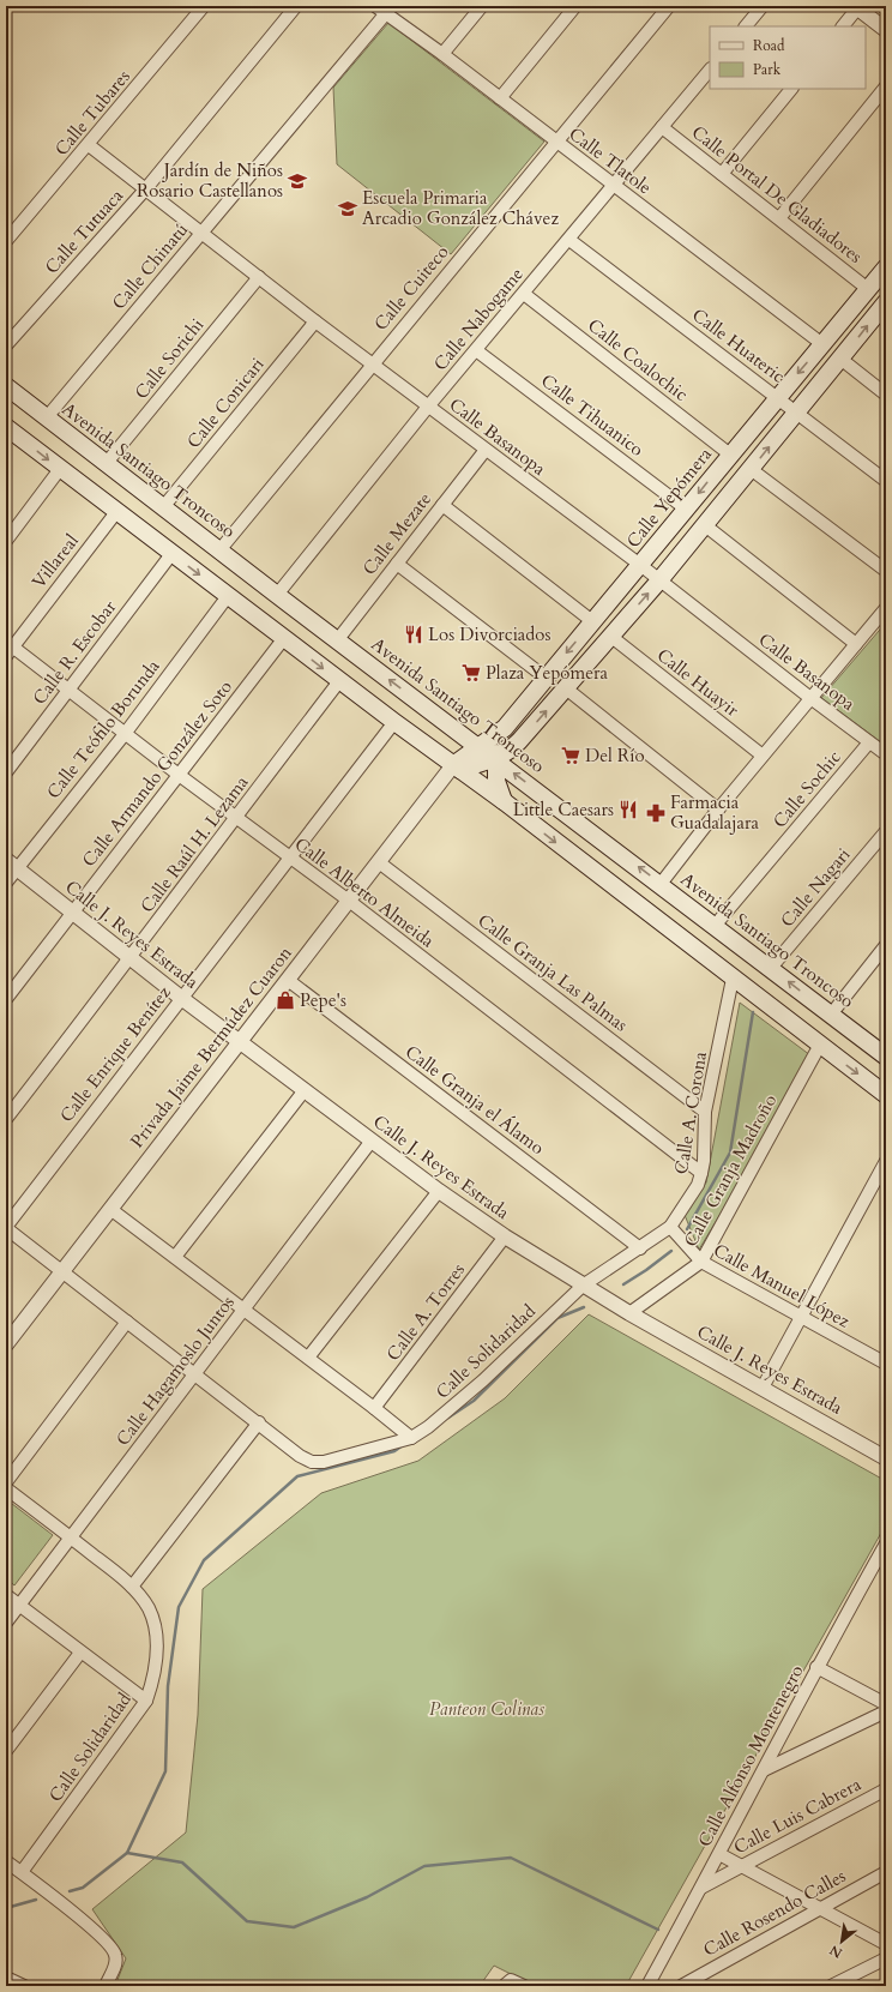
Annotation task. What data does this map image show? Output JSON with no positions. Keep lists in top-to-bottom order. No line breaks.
{"streets":{"main road":["Avenida Santiago Troncoso","Calle Yepómera"],"street":["Calle Tubares","Calle Tlatole","Calle Portal De Gladiadores","Calle Tutuaca","Calle Chinatú","Calle Cuiteco","Calle Nabogame","Calle Huateric","Calle Sorichi","Calle Coalochic","Calle Conicari","Calle Tihuanico","Calle Basanopa","Calle Mezate","Villareal","Calle R. Escobar","Calle Huayir","Calle Teófilo Borunda","Calle Armando González Soto","Calle Sochic","Calle Raúl H. Lezama","Calle Nagari","Calle Alberto Almeida","Calle J. Reyes Estrada","Calle Granja Las Palmas","Privada Jaime Bermúdez Cuaron","Calle Enrique Benítez","Calle Granja el Álamo","Calle A. Corona","Calle Granja Madroño","Calle Manuel López","Calle A. Torres","Calle Solidaridad","Calle Hagamoslo Juntos","Calle Alfonso Montenegro","Calle Luis Cabrera","Calle Rosendo Calles"]},"crossings":[["Calle Tubares","Calle Basanopa"],["Calle Tlatole","Calle Chinatú"],["Calle Tlatole","Calle Cuiteco"],["Calle Tlatole","Calle Nabogame"],["Calle Tlatole","Calle Yepómera"],["Calle Portal De Gladiadores","Calle Nabogame"],["Calle Portal De Gladiadores","Calle Yepómera"],["Calle Tutuaca","Calle Basanopa"],["Calle Chinatú","Calle Basanopa"],["Calle Chinatú","Avenida Santiago Troncoso"],["Calle Cuiteco","Calle Basanopa"],["Calle Cuiteco","Avenida Santiago Troncoso"],["Calle Nabogame","Calle Huateric"],["Calle Nabogame","Calle Coalochic"],["Calle Nabogame","Calle Tihuanico"],["Calle Nabogame","Calle Basanopa"],["Calle Nabogame","Avenida Santiago Troncoso"],["Calle Huateric","Calle Yepómera"],["Calle Sorichi","Calle Basanopa"],["Calle Sorichi","Avenida Santiago Troncoso"],["Calle Coalochic","Calle Yepómera"],["Calle Conicari","Calle Basanopa"],["Calle Conicari","Avenida Santiago Troncoso"],["Calle Tihuanico","Calle Yepómera"],["Calle Basanopa","Calle Yepómera"],["Calle Basanopa","Calle Mezate"],["Calle Basanopa","Calle Sochic"],["Avenida Santiago Troncoso","Calle Yepómera"],["Avenida Santiago Troncoso","Calle Mezate"],["Avenida Santiago Troncoso","Calle Sochic"],["Avenida Santiago Troncoso","Calle Nagari"],["Calle Yepómera","Privada Jaime Bermúdez Cuaron"],["Villareal","Calle Alberto Almeida"],["Calle R. Escobar","Calle Alberto Almeida"],["Calle Teófilo Borunda","Calle Alberto Almeida"],["Calle Teófilo Borunda","Calle J. Reyes Estrada"],["Calle Armando González Soto","Calle Alberto Almeida"],["Calle Armando González Soto","Calle J. Reyes Estrada"],["Calle Raúl H. Lezama","Calle Alberto Almeida"],["Calle Raúl H. Lezama","Calle J. Reyes Estrada"],["Calle Alberto Almeida","Privada Jaime Bermúdez Cuaron"],["Calle Alberto Almeida","Calle Enrique Benítez"],["Calle Alberto Almeida","Calle A. Corona"],["Calle J. Reyes Estrada","Privada Jaime Bermúdez Cuaron"],["Calle J. Reyes Estrada","Calle Enrique Benítez"],["Calle J. Reyes Estrada","Calle A. Corona"],["Calle J. Reyes Estrada","Calle Granja Madroño"],["Calle J. Reyes Estrada","Calle A. Torres"],["Calle J. Reyes Estrada","Calle Solidaridad"],["Calle J. Reyes Estrada","Calle Hagamoslo Juntos"],["Calle Granja Las Palmas","Privada Jaime Bermúdez Cuaron"],["Calle Granja Las Palmas","Calle A. Corona"],["Privada Jaime Bermúdez Cuaron","Calle Granja el Álamo"],["Calle Granja el Álamo","Calle A. Corona"],["Calle A. Corona","Calle Manuel López"],["Calle A. Corona","Calle Solidaridad"],["Calle Granja Madroño","Calle Manuel López"],["Calle Solidaridad","Calle Hagamoslo Juntos"],["Calle Alfonso Montenegro","Calle Luis Cabrera"]],"parks":["Panteon Colinas"],"places":{"school or university":["Jardín de Niños Rosario Castellanos","Escuela Primaria Arcadio González Chávez"],"restaurant":["Los Divorciados","Little Caesars"],"supermarket":["Plaza Yepómera","Del Río"],"pharmacy":["Farmacia Guadalajara"],"shop":["Pepe's"]},"legend":["Road","Park"],"north":"bottom left"}
